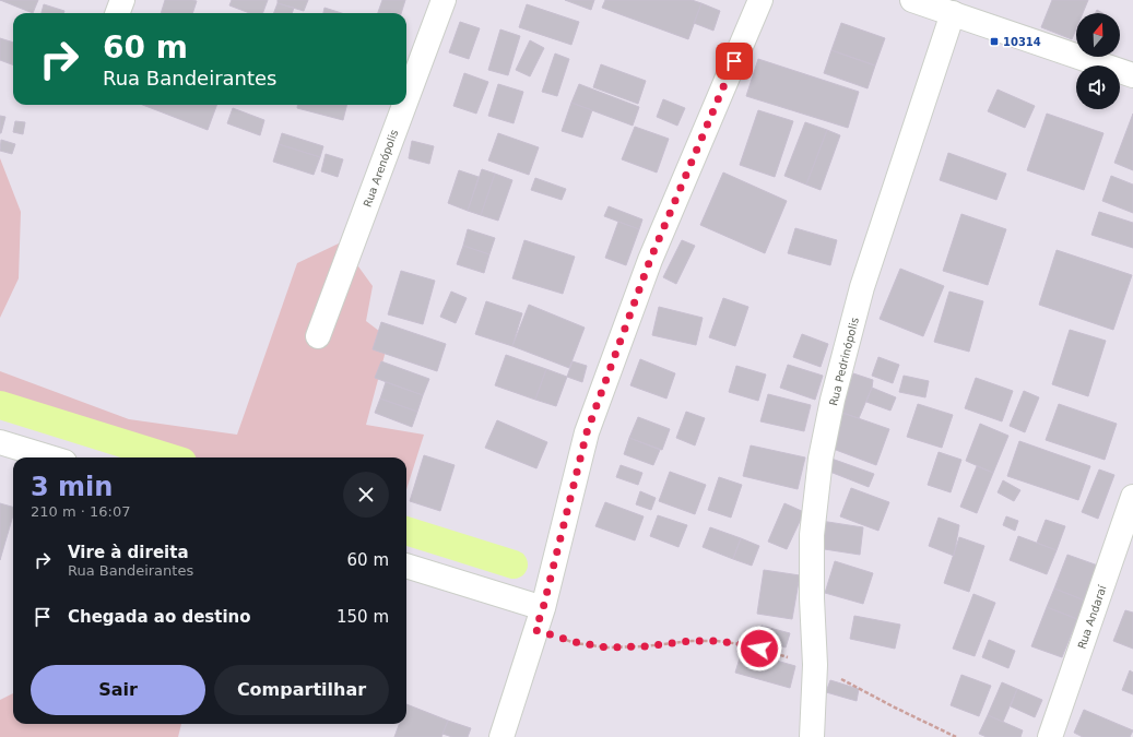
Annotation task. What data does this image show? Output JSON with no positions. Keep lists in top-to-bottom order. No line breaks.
{"streets":{"street":["Rua Arenópolis","Rua Pedrinópolis","Rua Andaraí"]},"places":{"transit":["10314"]},"north":"top","page":{"turn":["60 m","Rua Bandeirantes"],"heading":["3 min","210 m · 16:07"],"list":[{"name":"Vire à direita","note":"Rua Bandeirantes","value":"60 m"},{"name":"Chegada ao destino","value":"150 m"}],"buttons":["Sair","Compartilhar"]}}
